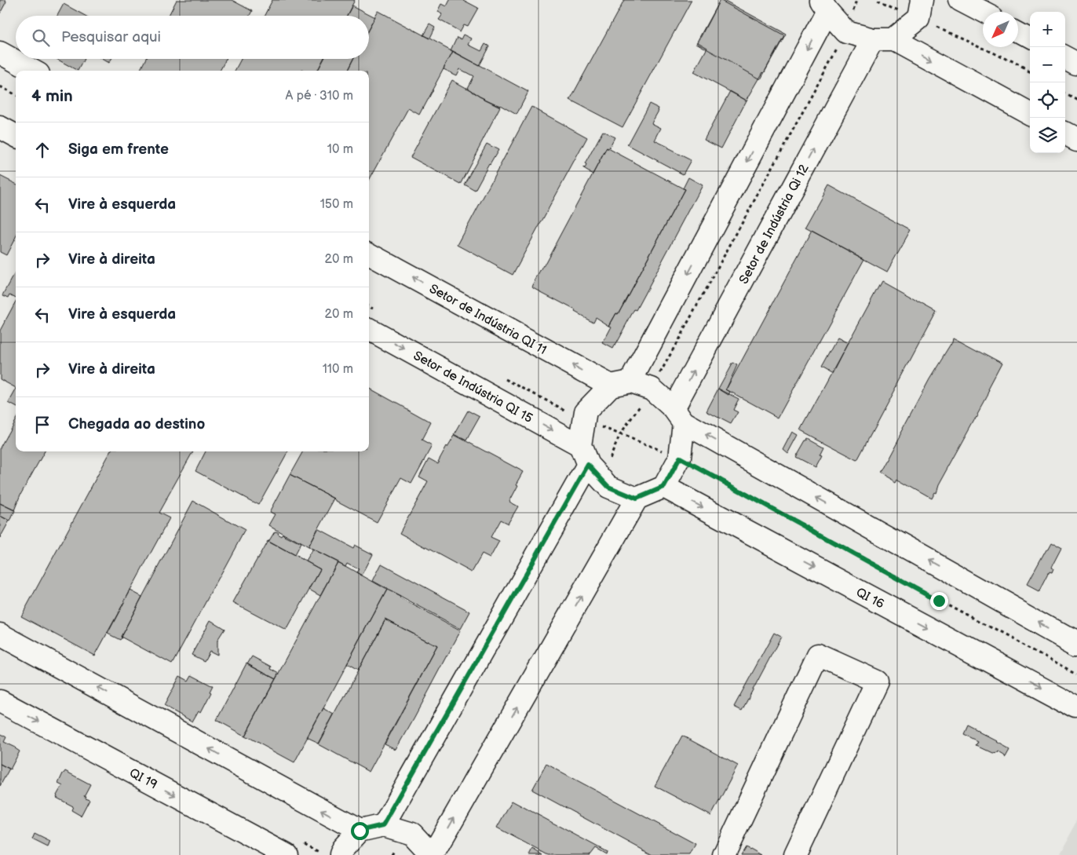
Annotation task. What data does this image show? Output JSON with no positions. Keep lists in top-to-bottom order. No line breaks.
{"streets":{"street":["Setor de Indústria Qi 12","Setor de Indústria QI 11","Setor de Indústria QI 15","QI 16","QI 19"]},"one_way":["Setor de Indústria QI 11","Setor de Indústria QI 15"],"north":"bottom left","page":{"map_buttons":["+","−"],"search":"Pesquisar aqui","heading":["4 min","A pé · 310 m"],"list":[["Siga em frente","10 m"],["Vire à esquerda","150 m"],["Vire à direita","20 m"],["Vire à esquerda","20 m"],["Vire à direita","110 m"],"Chegada ao destino"]}}
